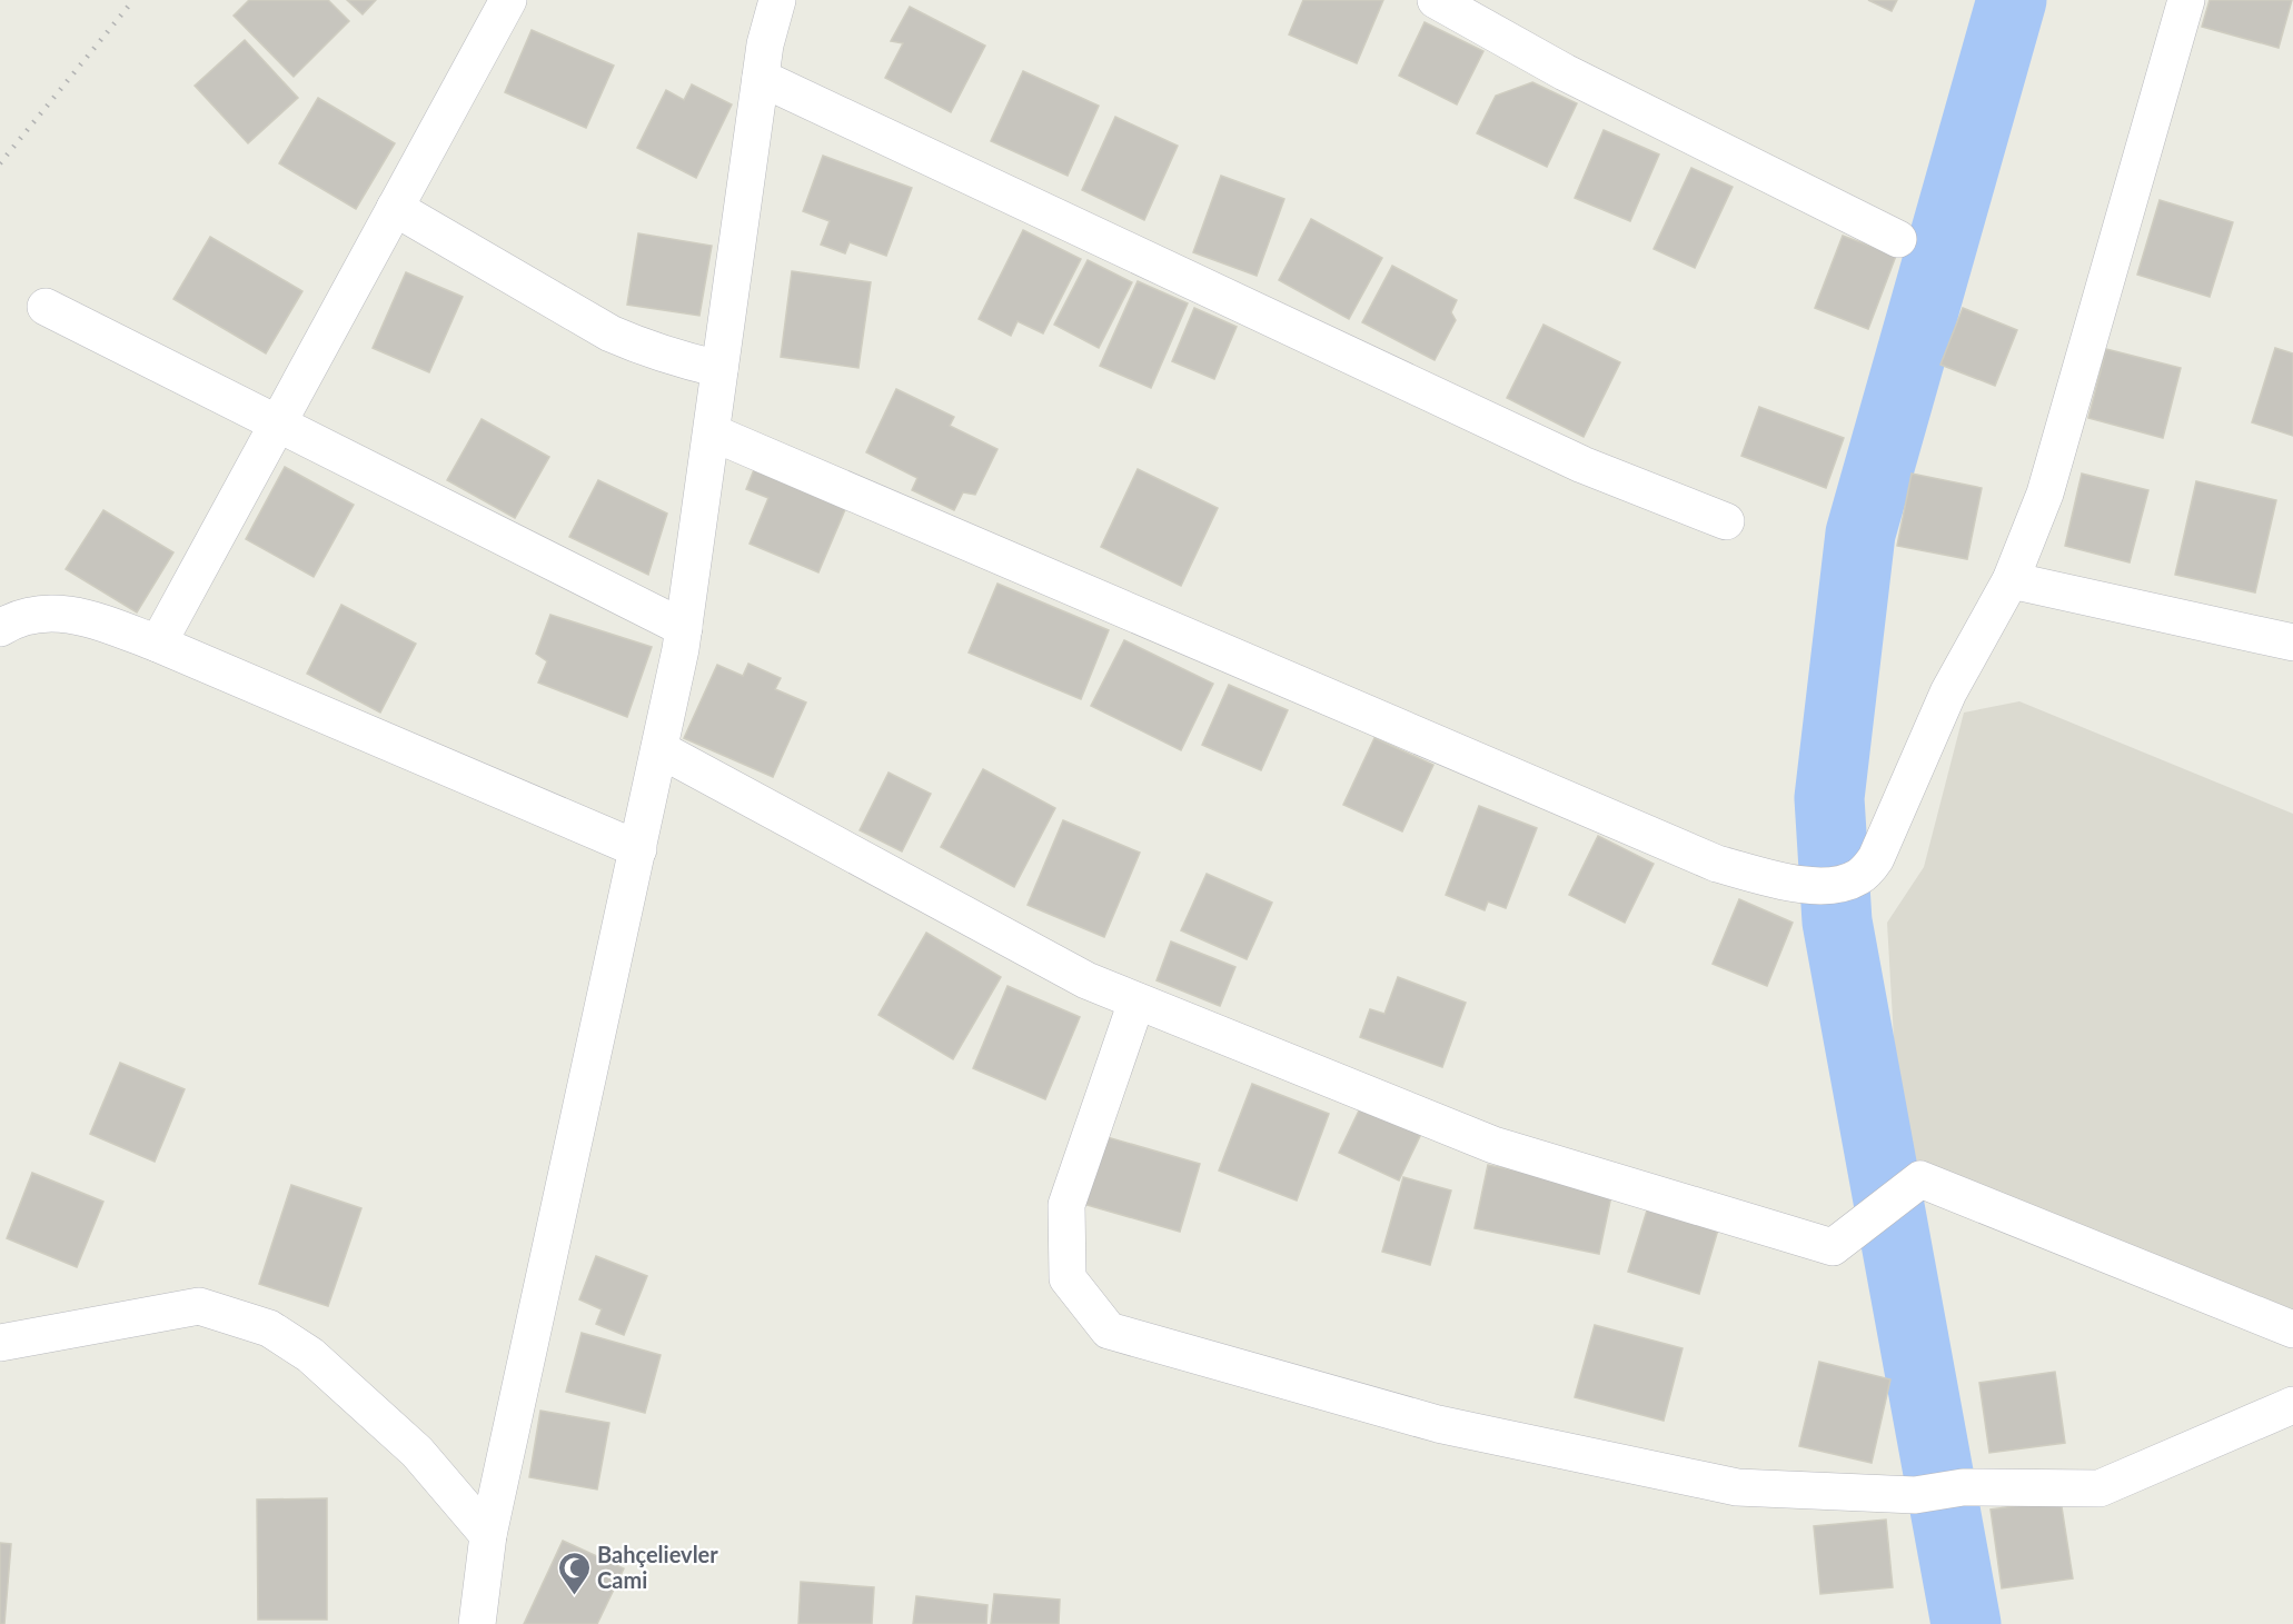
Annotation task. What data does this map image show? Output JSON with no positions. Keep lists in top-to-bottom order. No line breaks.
{"places":{"mosque":["Bahçelievler Cami"]}}
